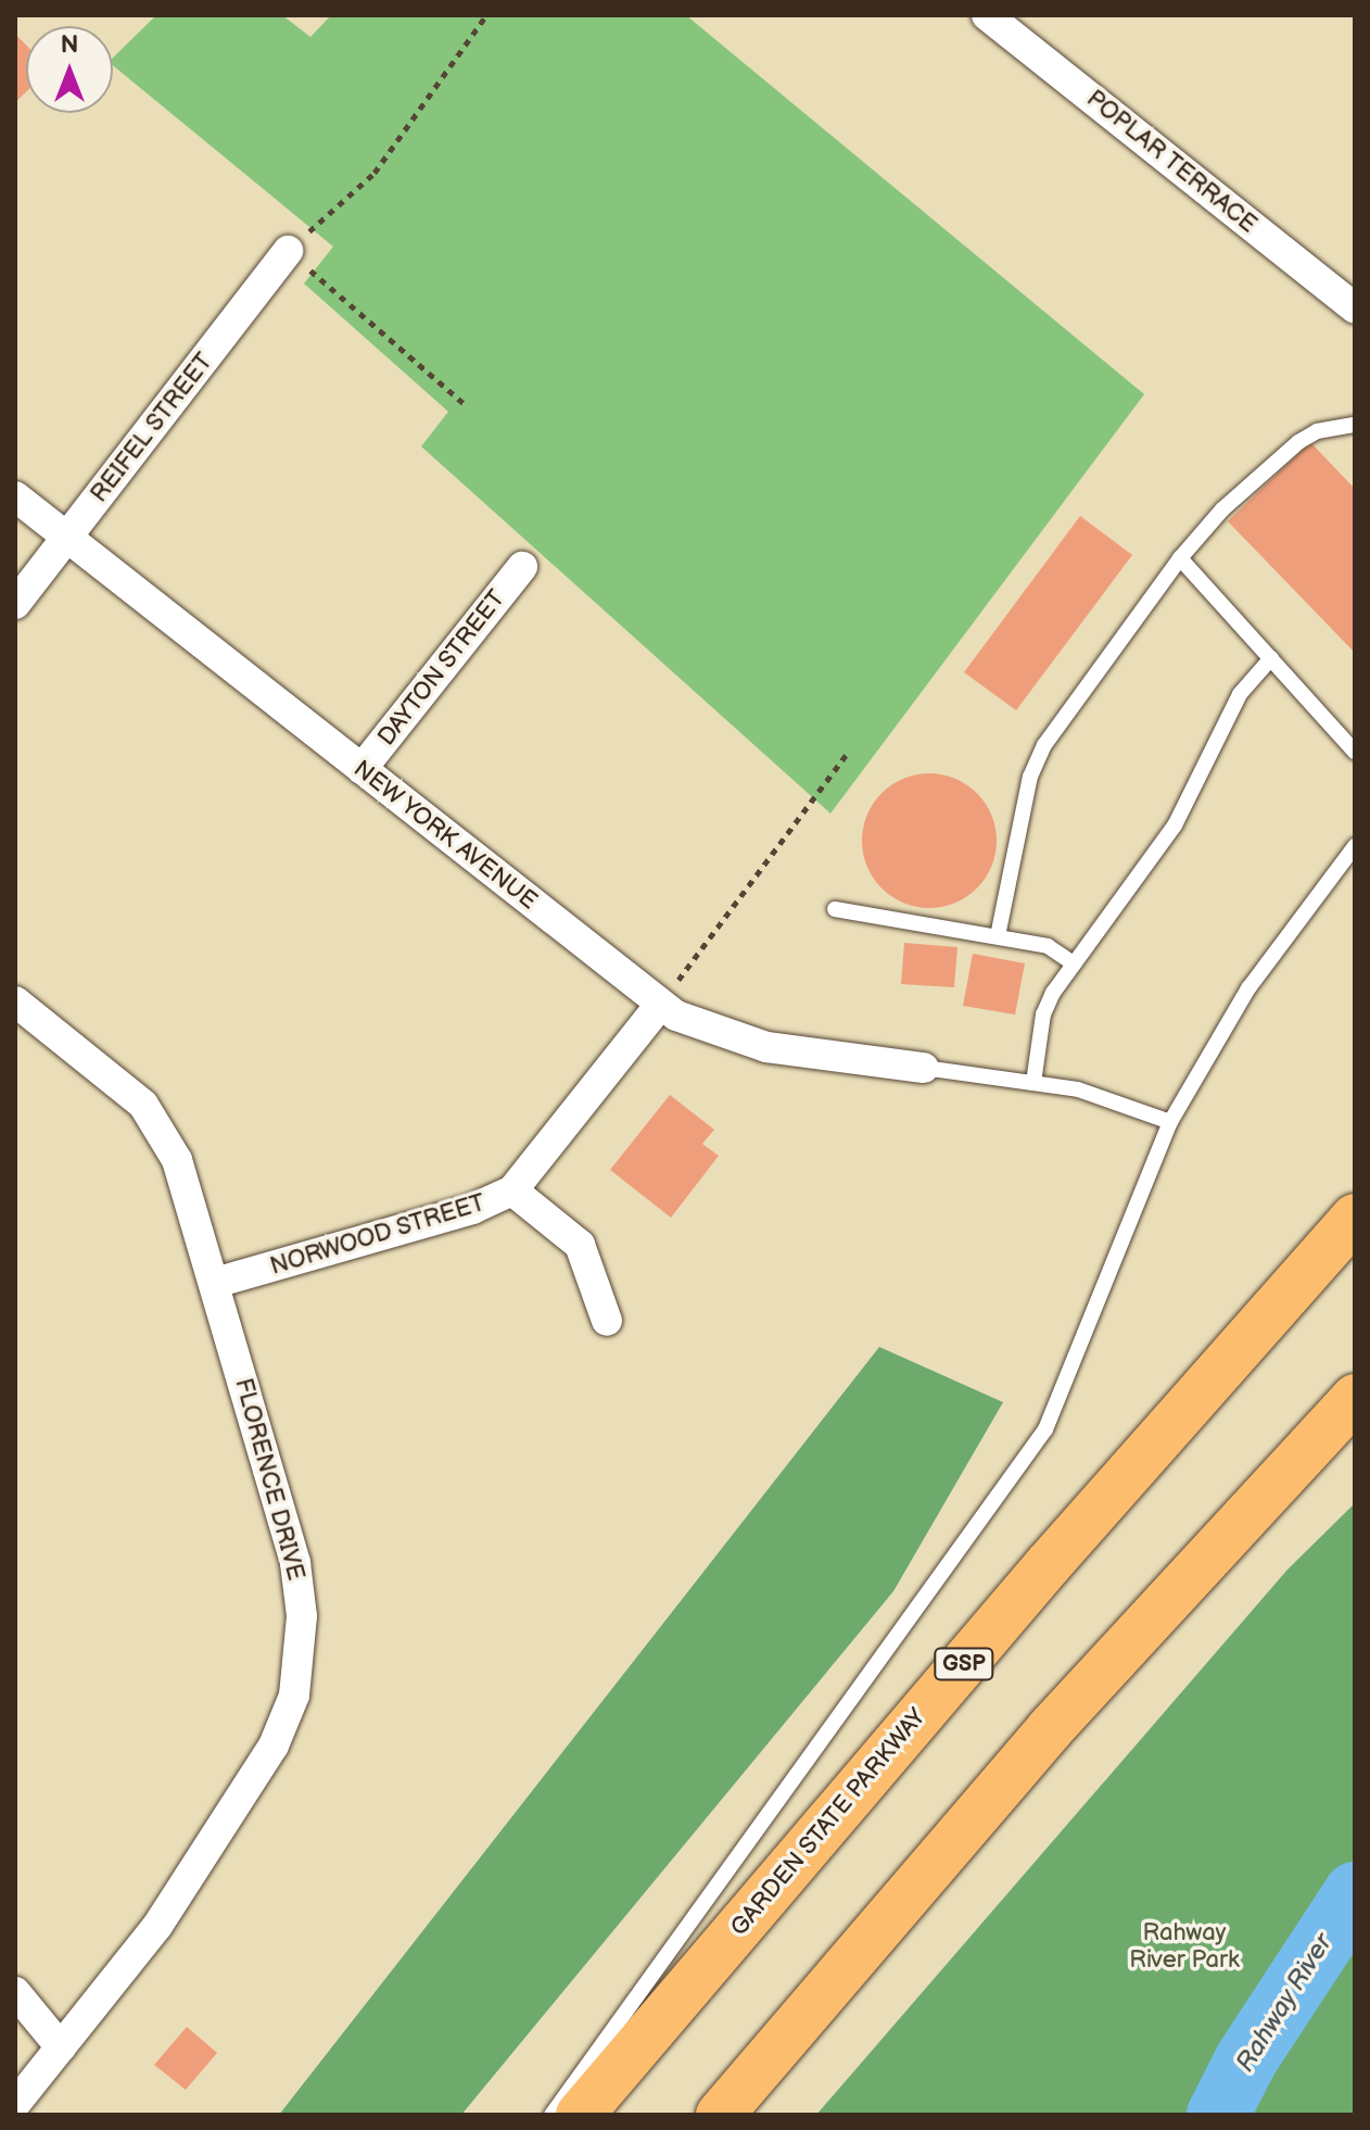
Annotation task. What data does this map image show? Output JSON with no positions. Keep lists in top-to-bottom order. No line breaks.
{"streets":{"highway":["GSP","GARDEN STATE PARKWAY"],"street":["POPLAR TERRACE","REIFEL STREET","DAYTON STREET","NEW YORK AVENUE","NORWOOD STREET","FLORENCE DRIVE"]},"crossings":[["REIFEL STREET","NEW YORK AVENUE"],["DAYTON STREET","NEW YORK AVENUE"],["NEW YORK AVENUE","NORWOOD STREET"],["NORWOOD STREET","FLORENCE DRIVE"]],"water":["Rahway River"],"parks":["Rahway River Park"],"north":"top"}
